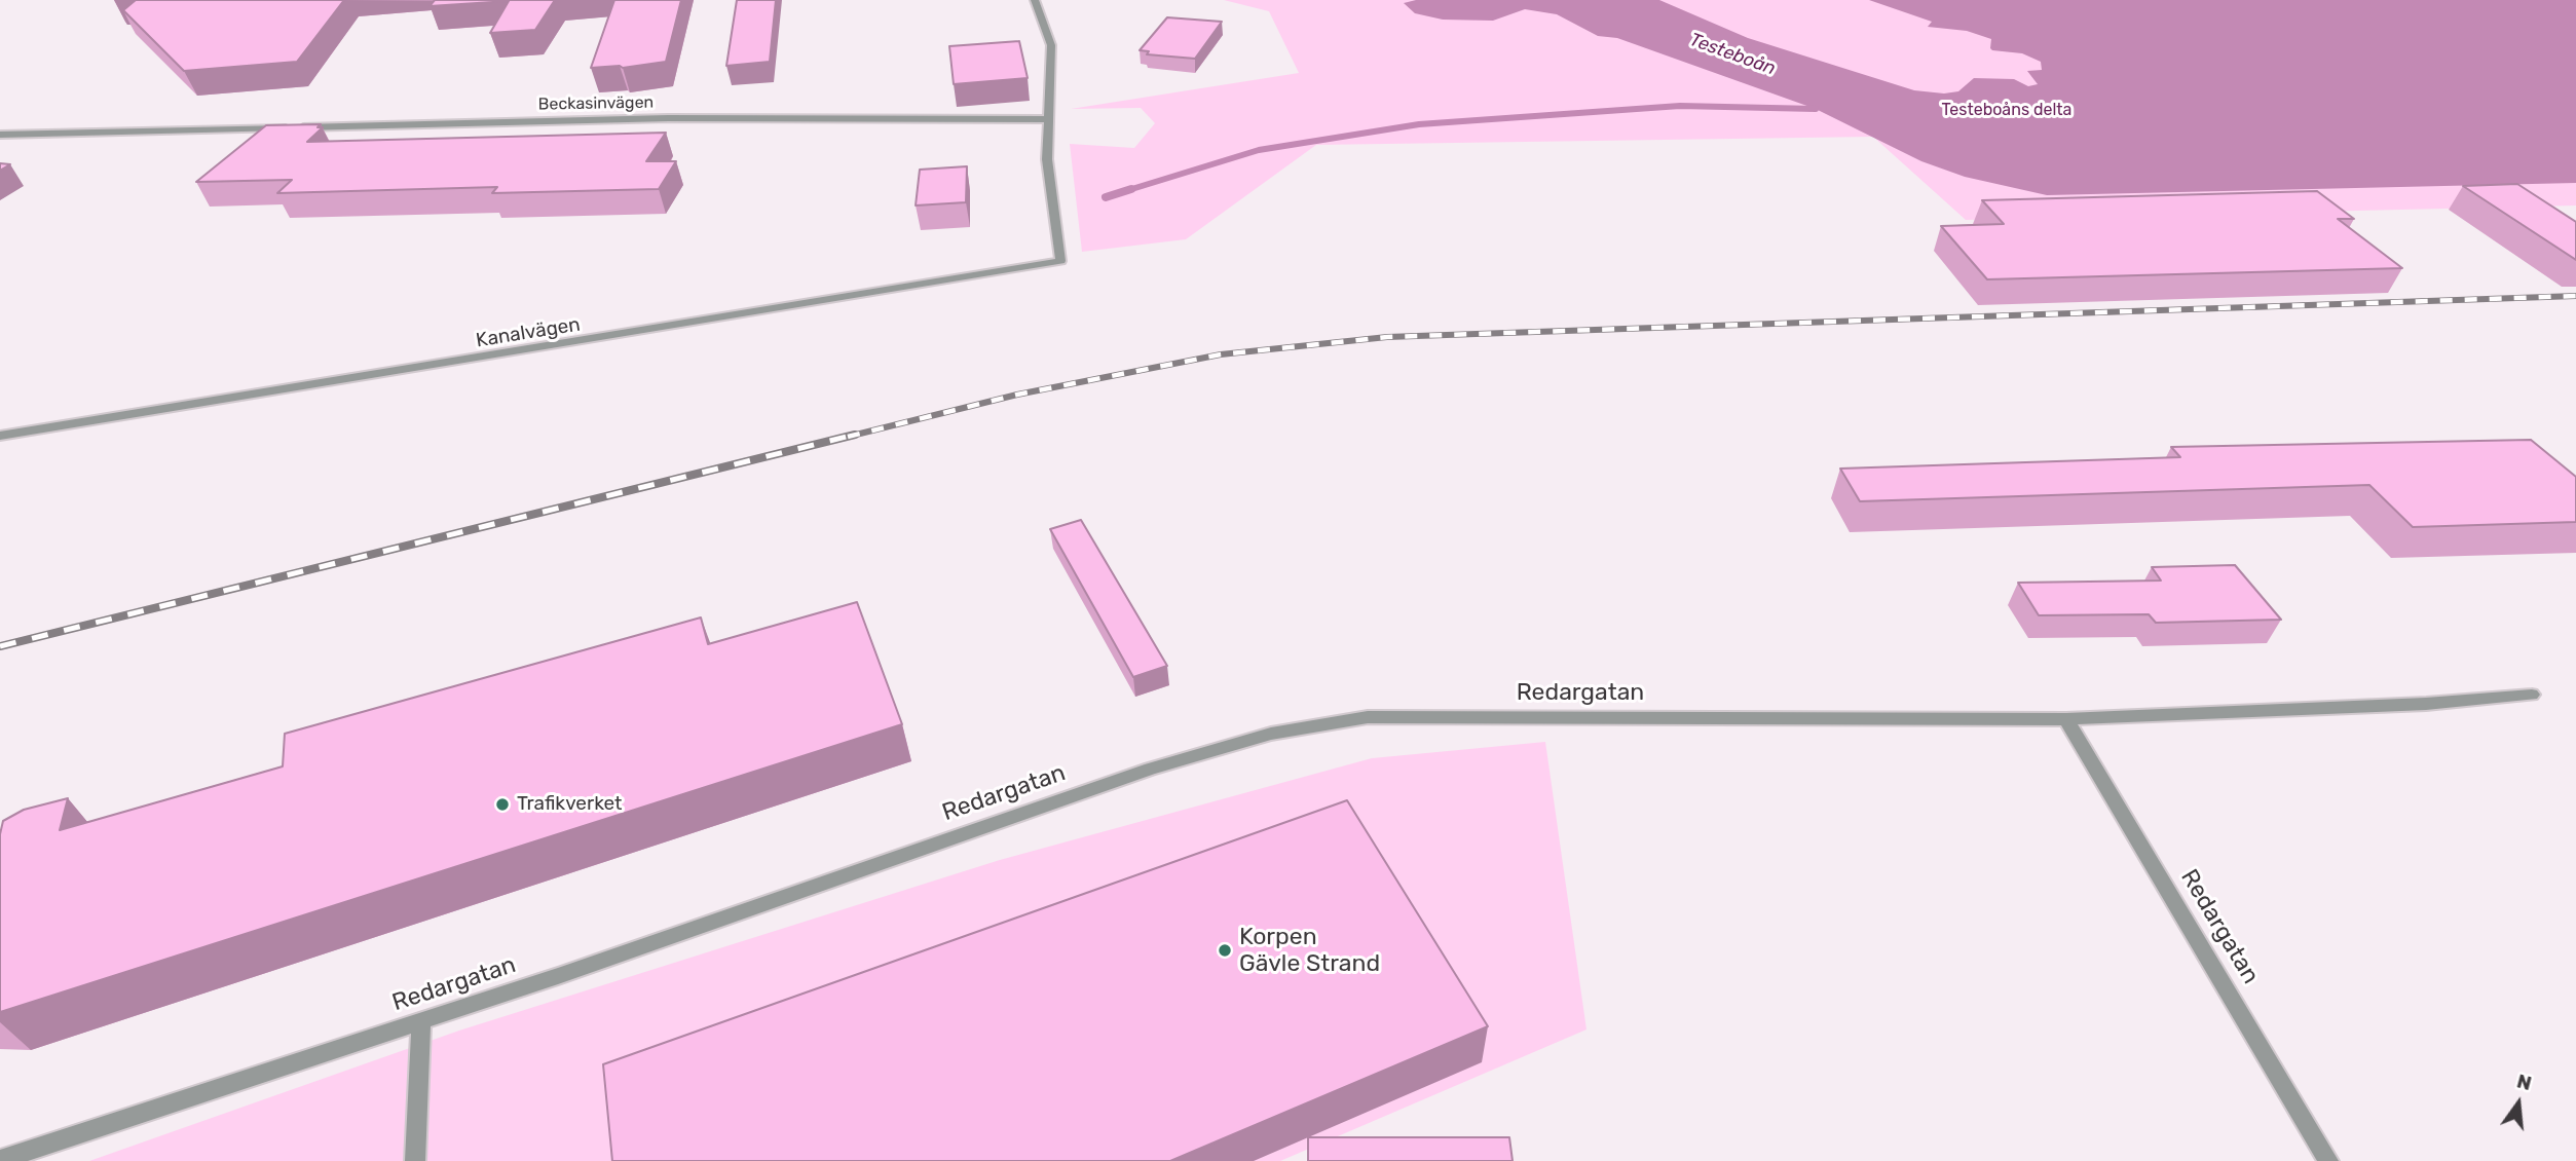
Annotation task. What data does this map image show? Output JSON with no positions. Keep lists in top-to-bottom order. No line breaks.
{"streets":{"street":["Beckasinvägen","Kanalvägen","Redargatan"]},"crossings":[["Beckasinvägen","Kanalvägen"]],"water":["Testeboån"],"parks":["Testeboåns delta"],"places":["Trafikverket","Korpen Gävle Strand"],"north":"top"}
